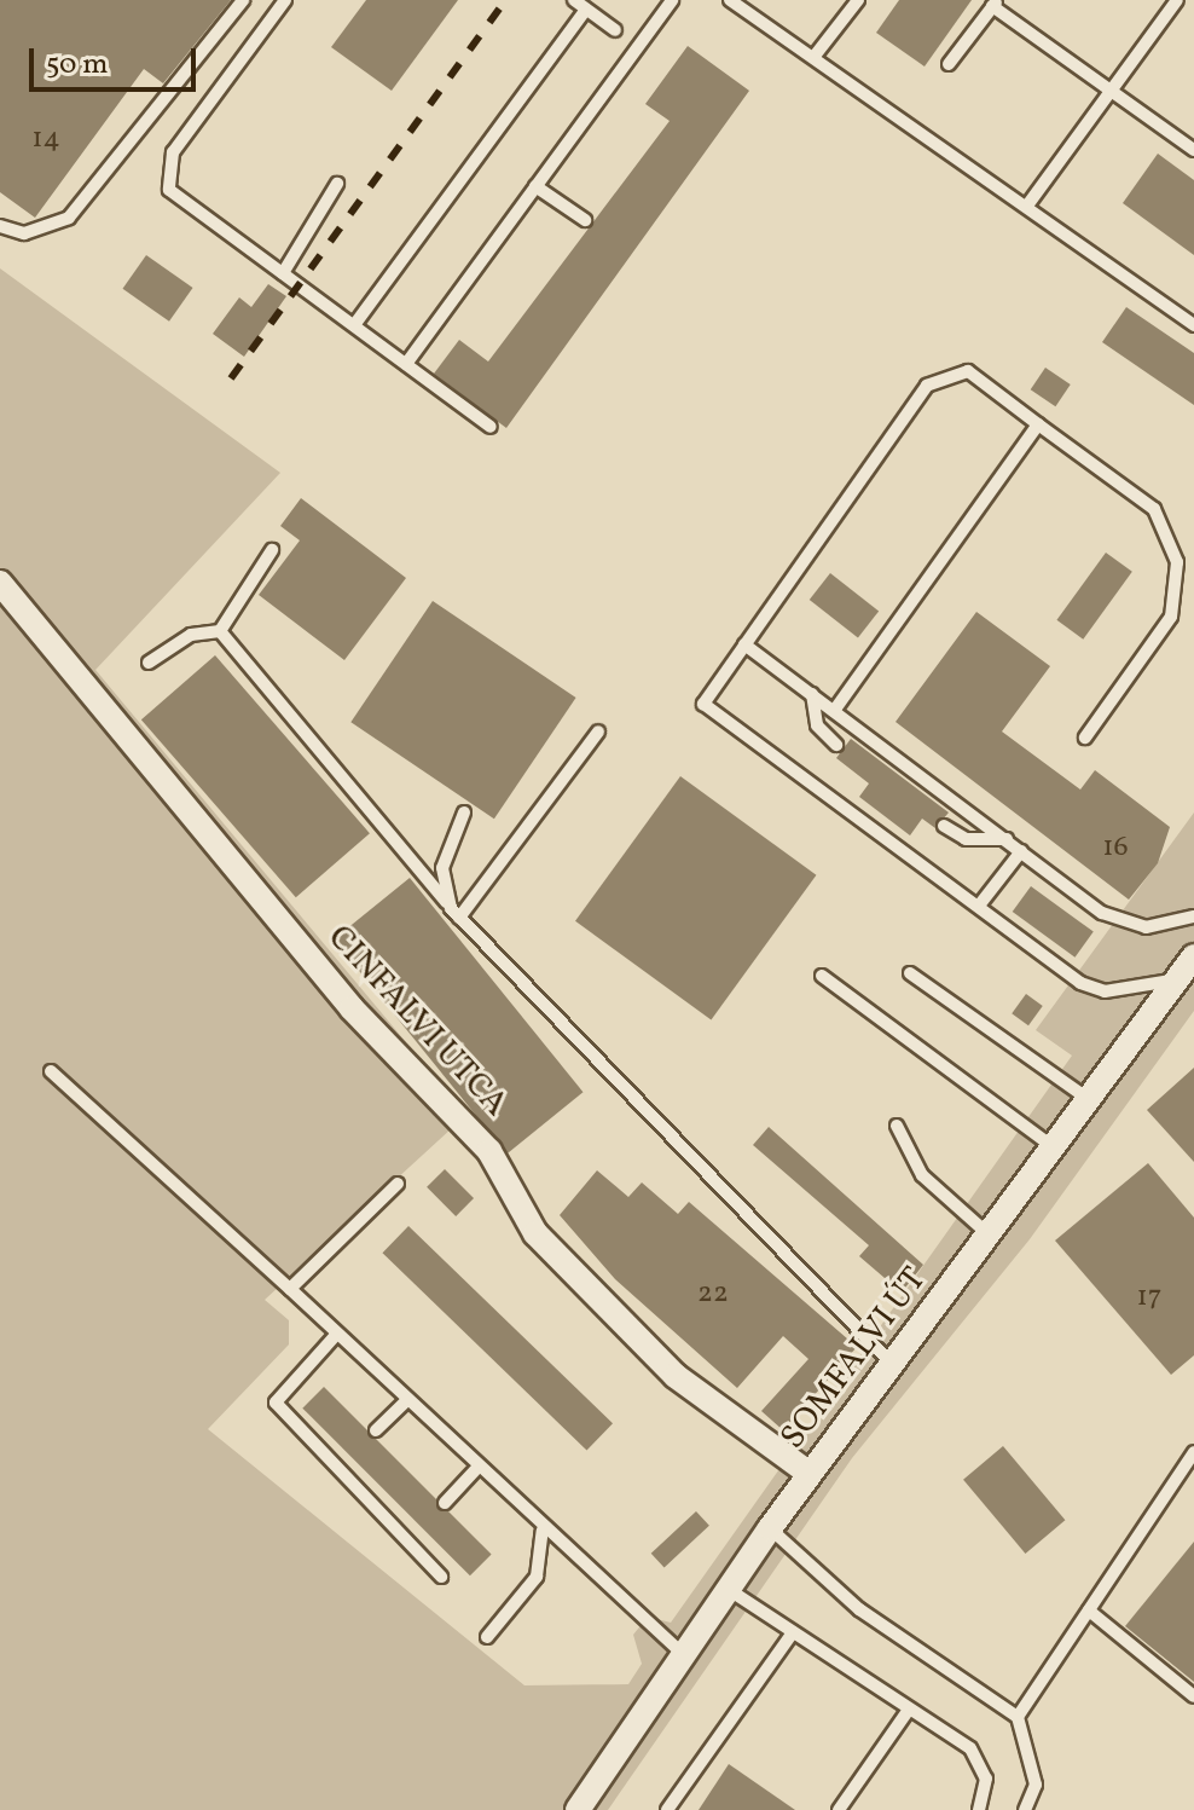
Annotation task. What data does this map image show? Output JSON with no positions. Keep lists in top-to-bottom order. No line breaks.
{"streets":{"street":["CINFALVI UTCA","SOMFALVI ÚT"]},"crossings":[["CINFALVI UTCA","SOMFALVI ÚT"]],"house_numbers":["14","16","22","17"],"scale_bar":"50 m"}
